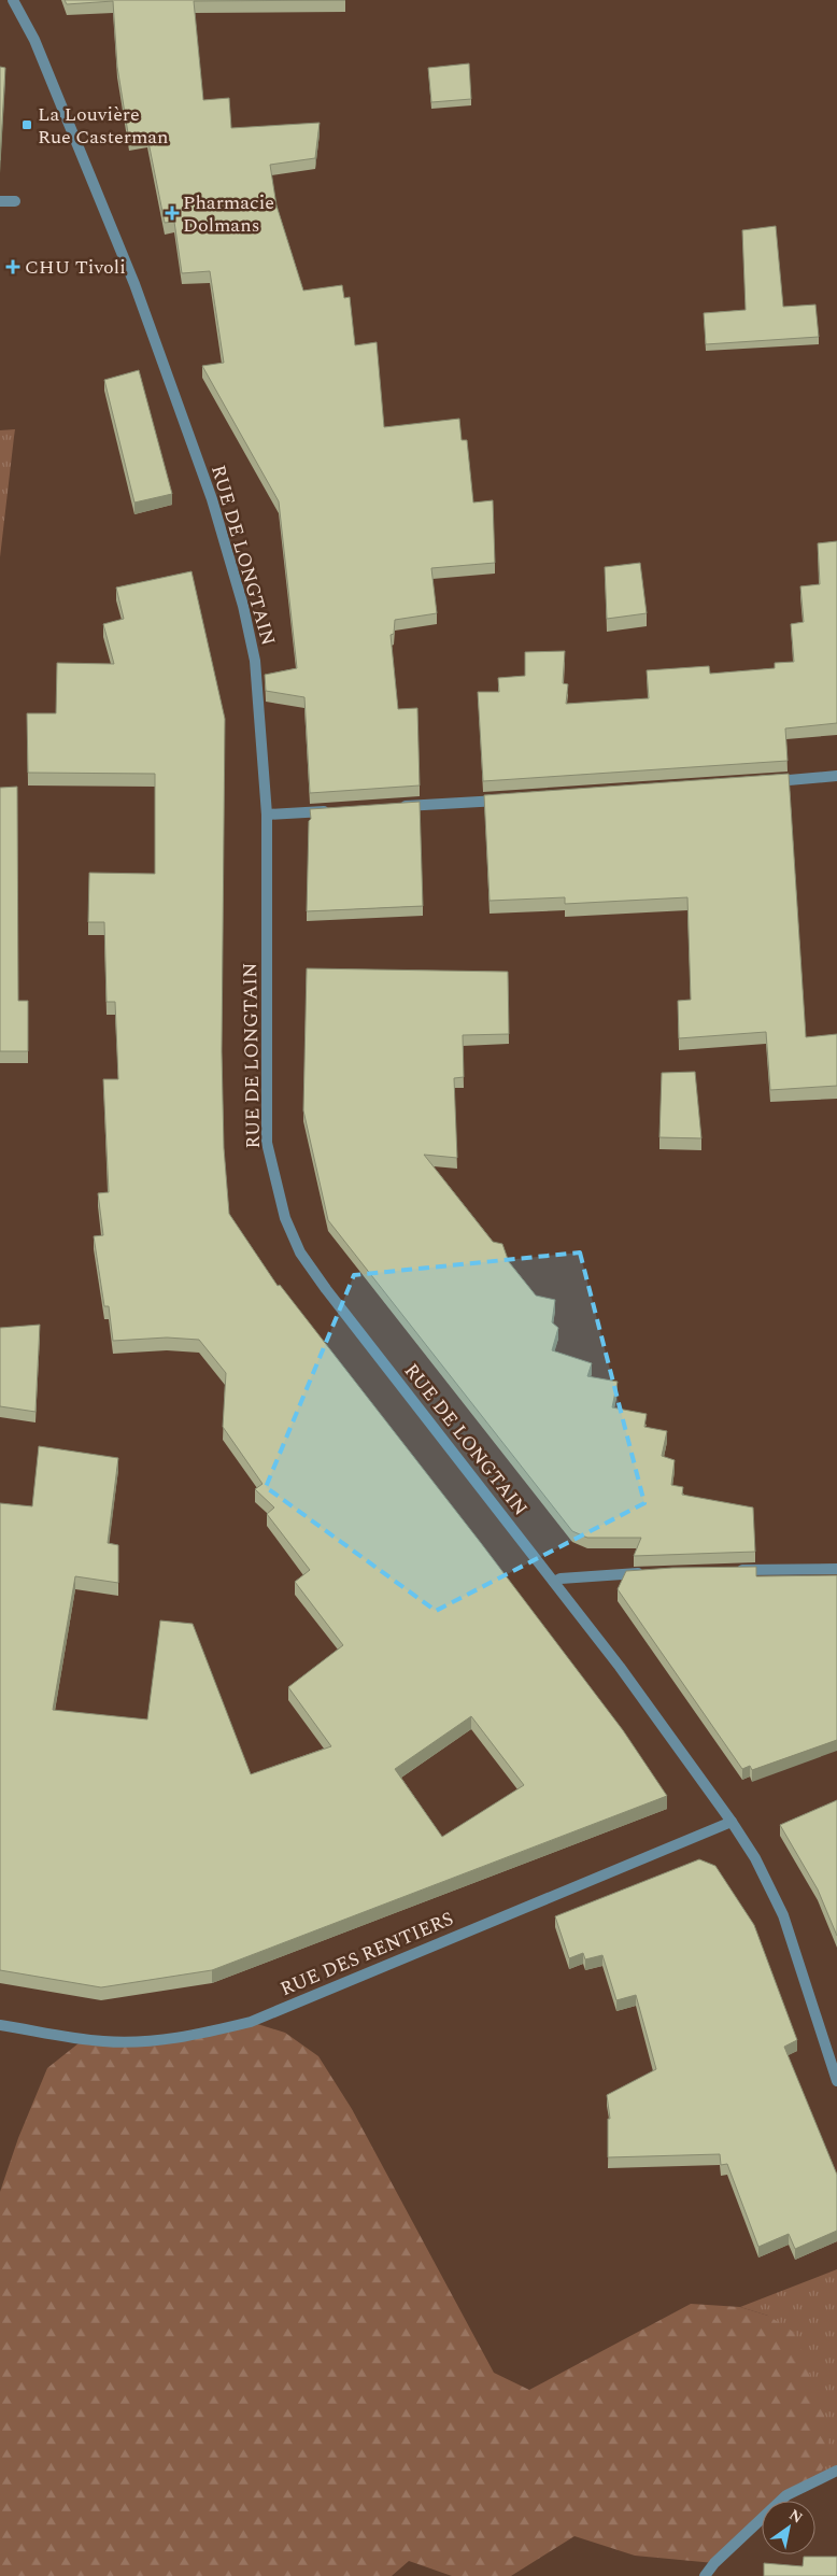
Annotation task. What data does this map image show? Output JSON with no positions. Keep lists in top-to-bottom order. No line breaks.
{"streets":{"street":["RUE DE LONGTAIN","RUE DES RENTIERS"]},"crossings":[["RUE DE LONGTAIN","RUE DES RENTIERS"]],"places":{"transit":["La Louvière Rue Casterman"],"health":["Pharmacie Dolmans","CHU Tivoli"]},"north":"top right"}
